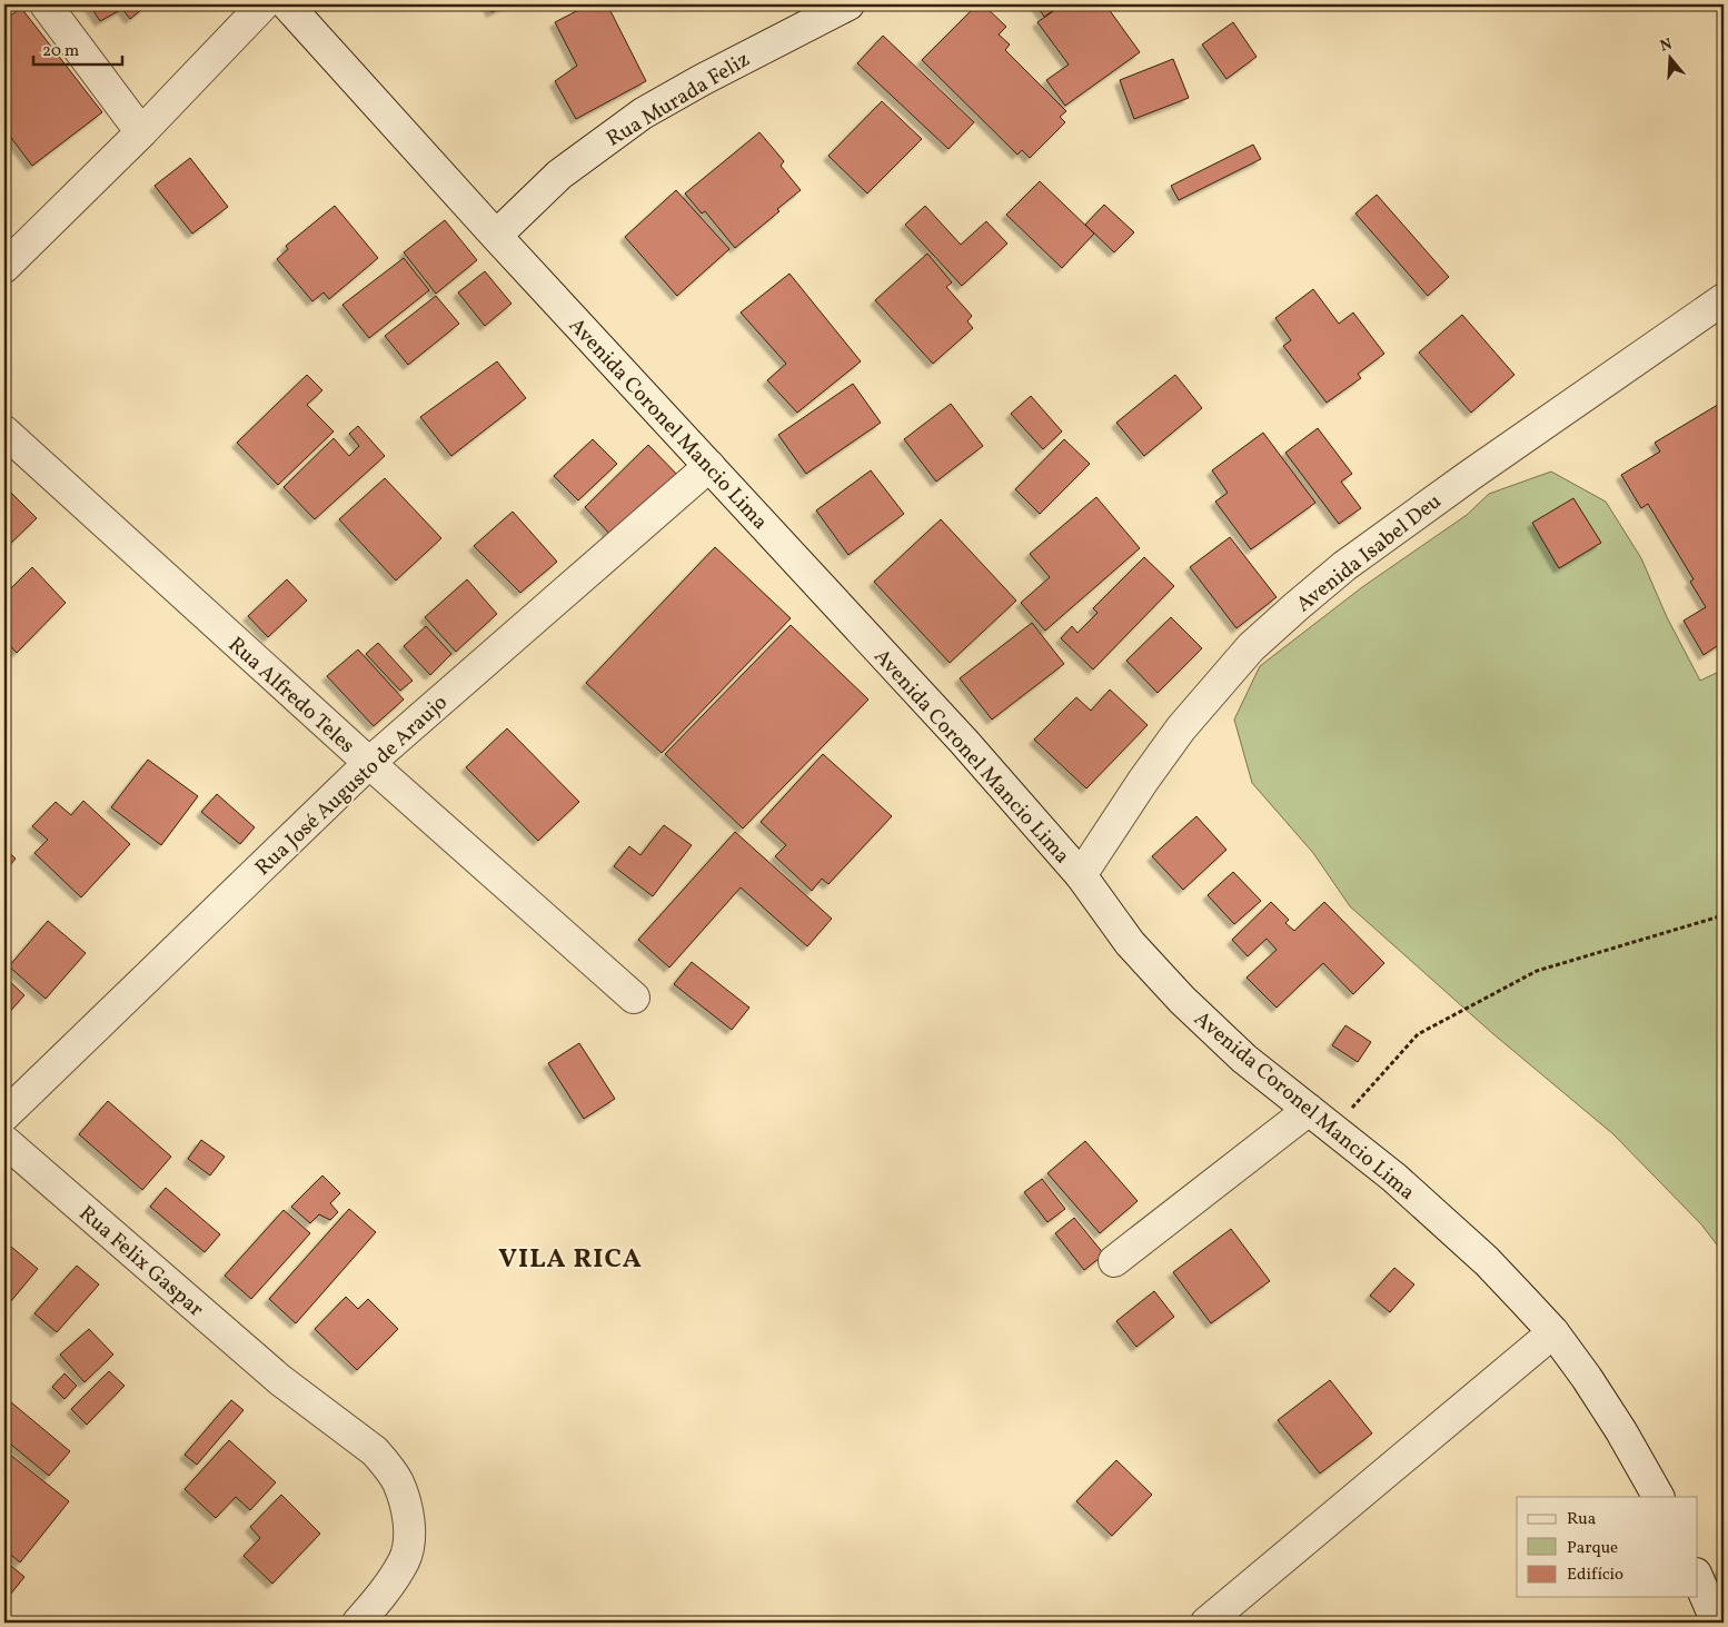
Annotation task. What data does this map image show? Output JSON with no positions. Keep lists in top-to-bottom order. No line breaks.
{"streets":{"street":["Rua Murada Feliz","Avenida Coronel Mancio Lima","Avenida Isabel Deu","Rua Alfredo Teles","Rua José Augusto de Araujo","Rua Felix Gaspar"]},"crossings":[["Rua Murada Feliz","Avenida Coronel Mancio Lima"],["Avenida Coronel Mancio Lima","Avenida Isabel Deu"],["Avenida Coronel Mancio Lima","Rua José Augusto de Araujo"],["Rua Alfredo Teles","Rua José Augusto de Araujo"]],"districts":["VILA RICA"],"legend":["Rua","Parque","Edifício"],"scale_bar":"20 m","north":"top"}
